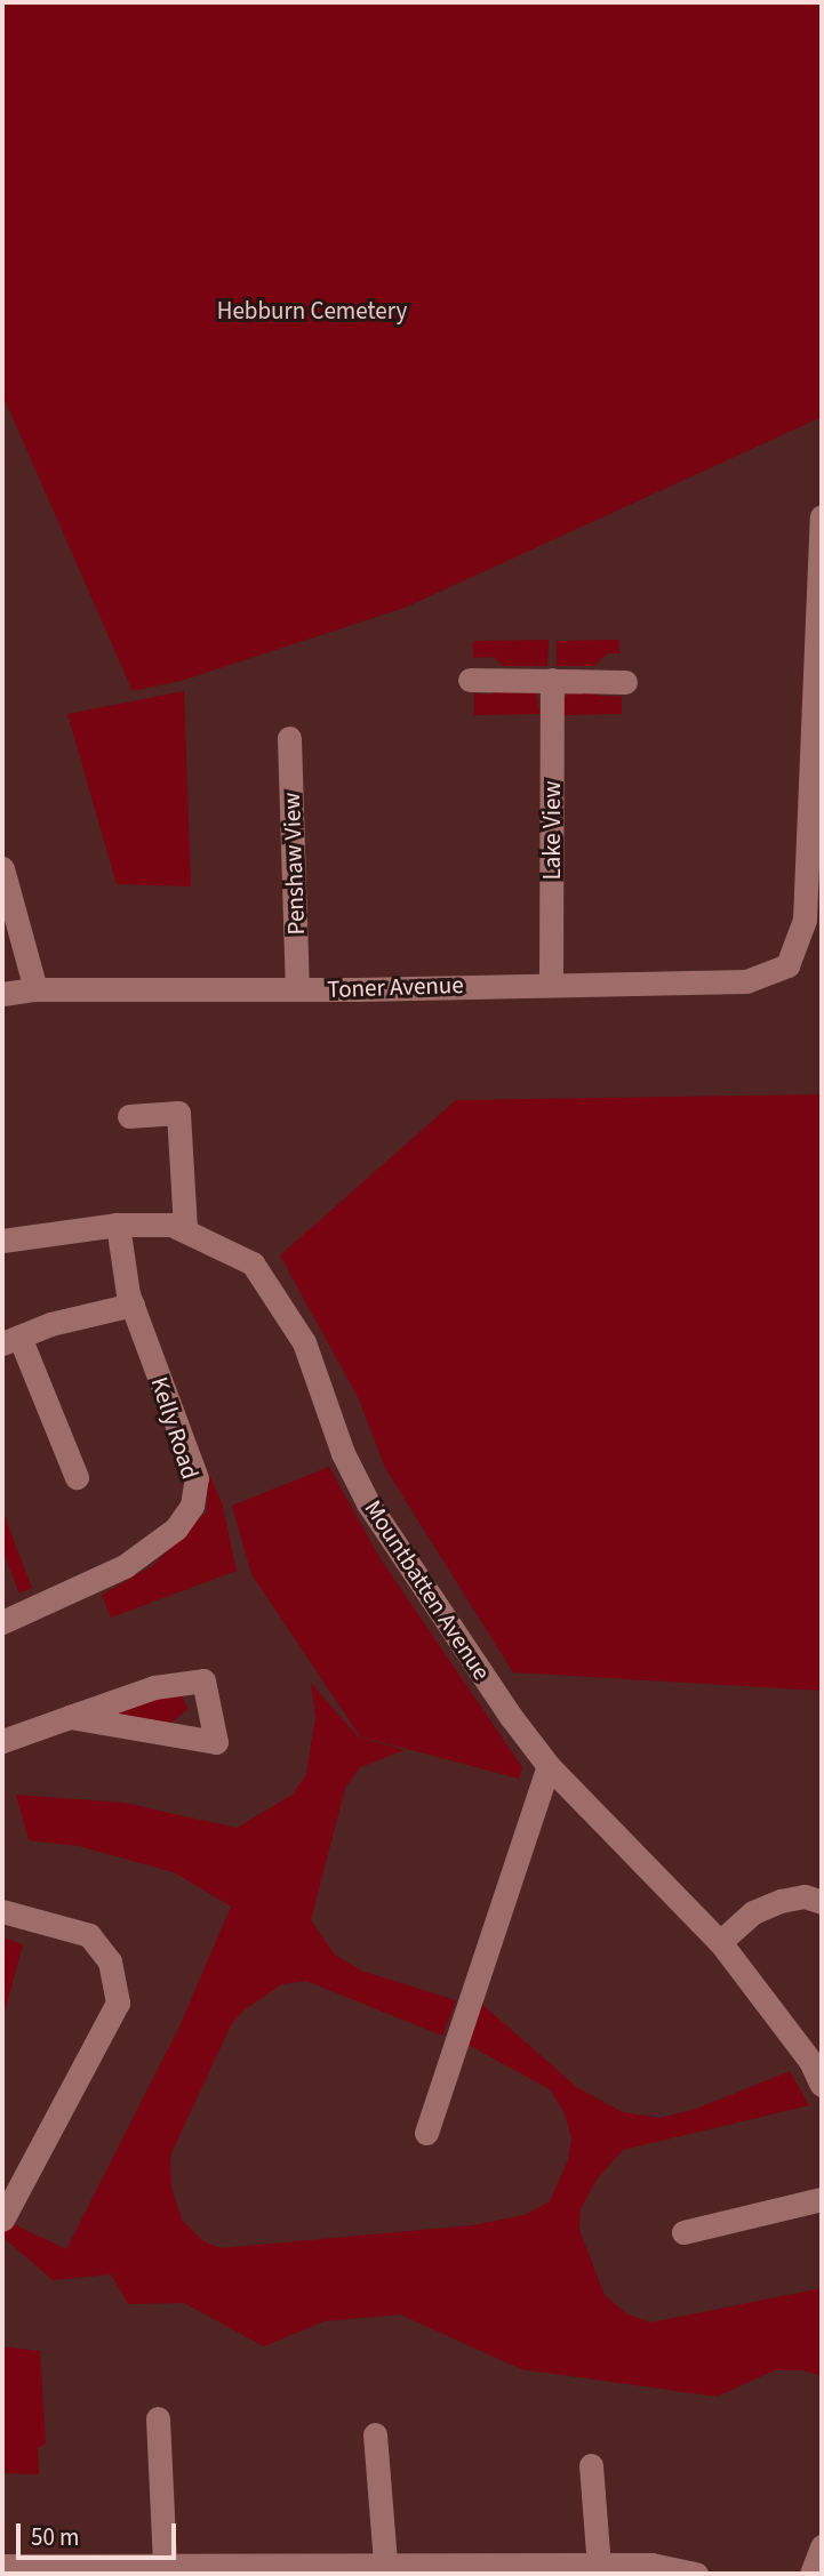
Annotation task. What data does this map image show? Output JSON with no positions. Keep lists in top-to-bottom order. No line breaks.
{"streets":{"street":["Lake View","Penshaw View","Toner Avenue","Kelly Road","Mountbatten Avenue"]},"crossings":[["Lake View","Toner Avenue"],["Penshaw View","Toner Avenue"],["Kelly Road","Mountbatten Avenue"]],"parks":["Hebburn Cemetery"],"scale_bar":"50 m"}
